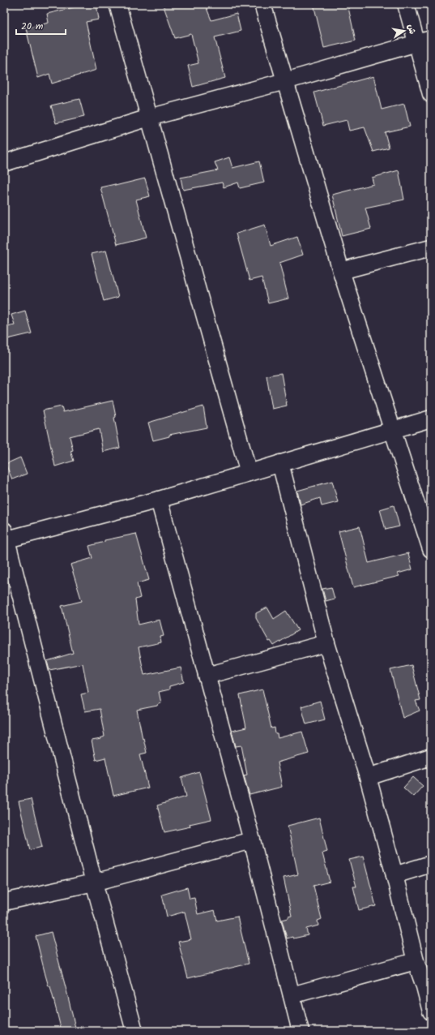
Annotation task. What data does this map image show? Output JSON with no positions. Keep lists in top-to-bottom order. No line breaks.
{"scale_bar":"20 m","north":"right"}
